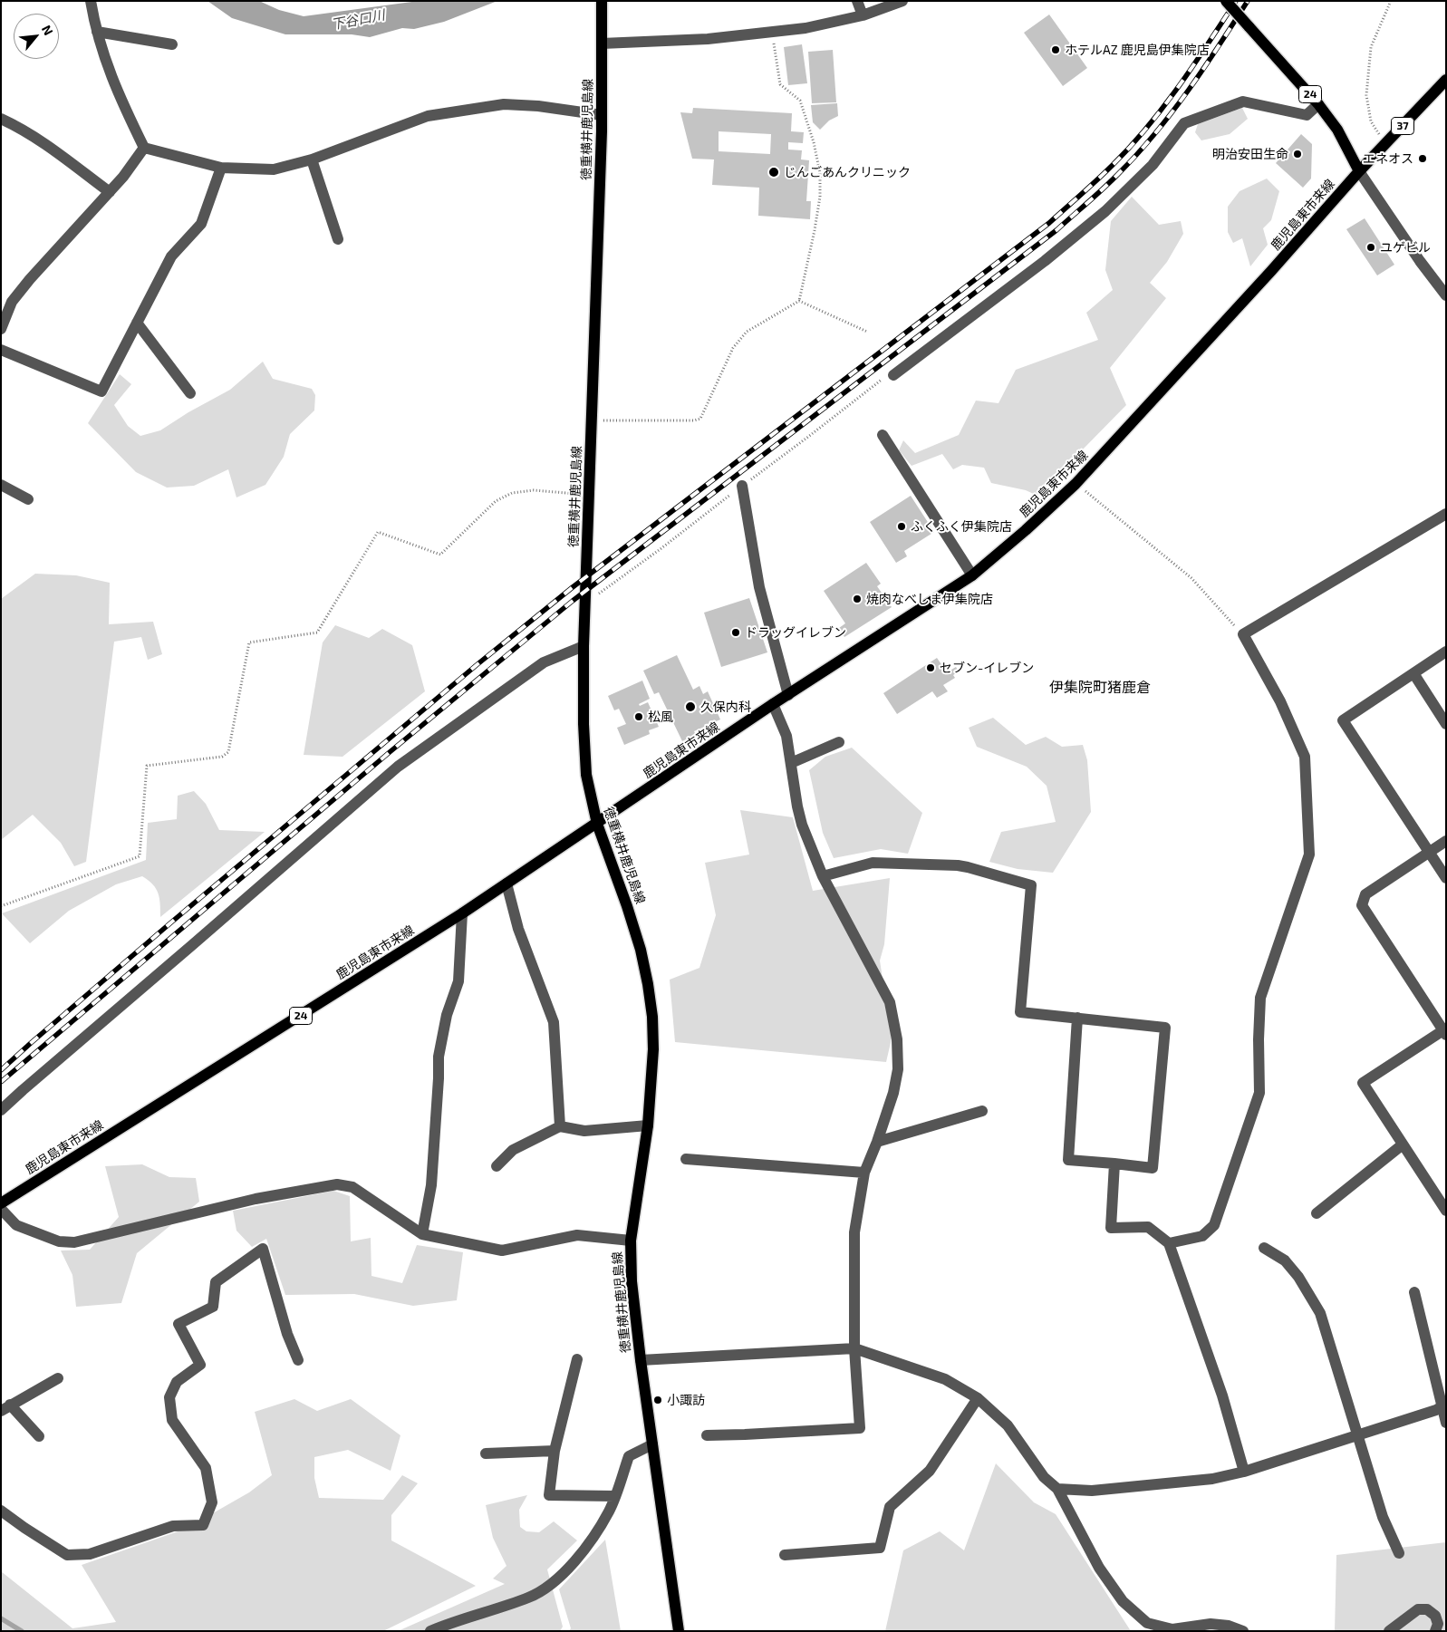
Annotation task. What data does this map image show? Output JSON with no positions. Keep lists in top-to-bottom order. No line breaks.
{"streets":{"main road":["24","37","徳重横井鹿児島線","鹿児島東市来線"]},"crossings":[["24","37"],["24","鹿児島東市来線"],["37","鹿児島東市来線"],["徳重横井鹿児島線","鹿児島東市来線"]],"districts":["伊集院町猪鹿倉"],"water":["下谷口川"],"places":["ホテルAZ 鹿児島伊集院店","明治安田生命","エネオス","じんごあんクリニック","ユゲビル","ふくふく伊集院店","焼肉なべしま伊集院店","ドラッグイレブン","セブン-イレブン","久保内科","松風","小諏訪"],"north":"top right"}
